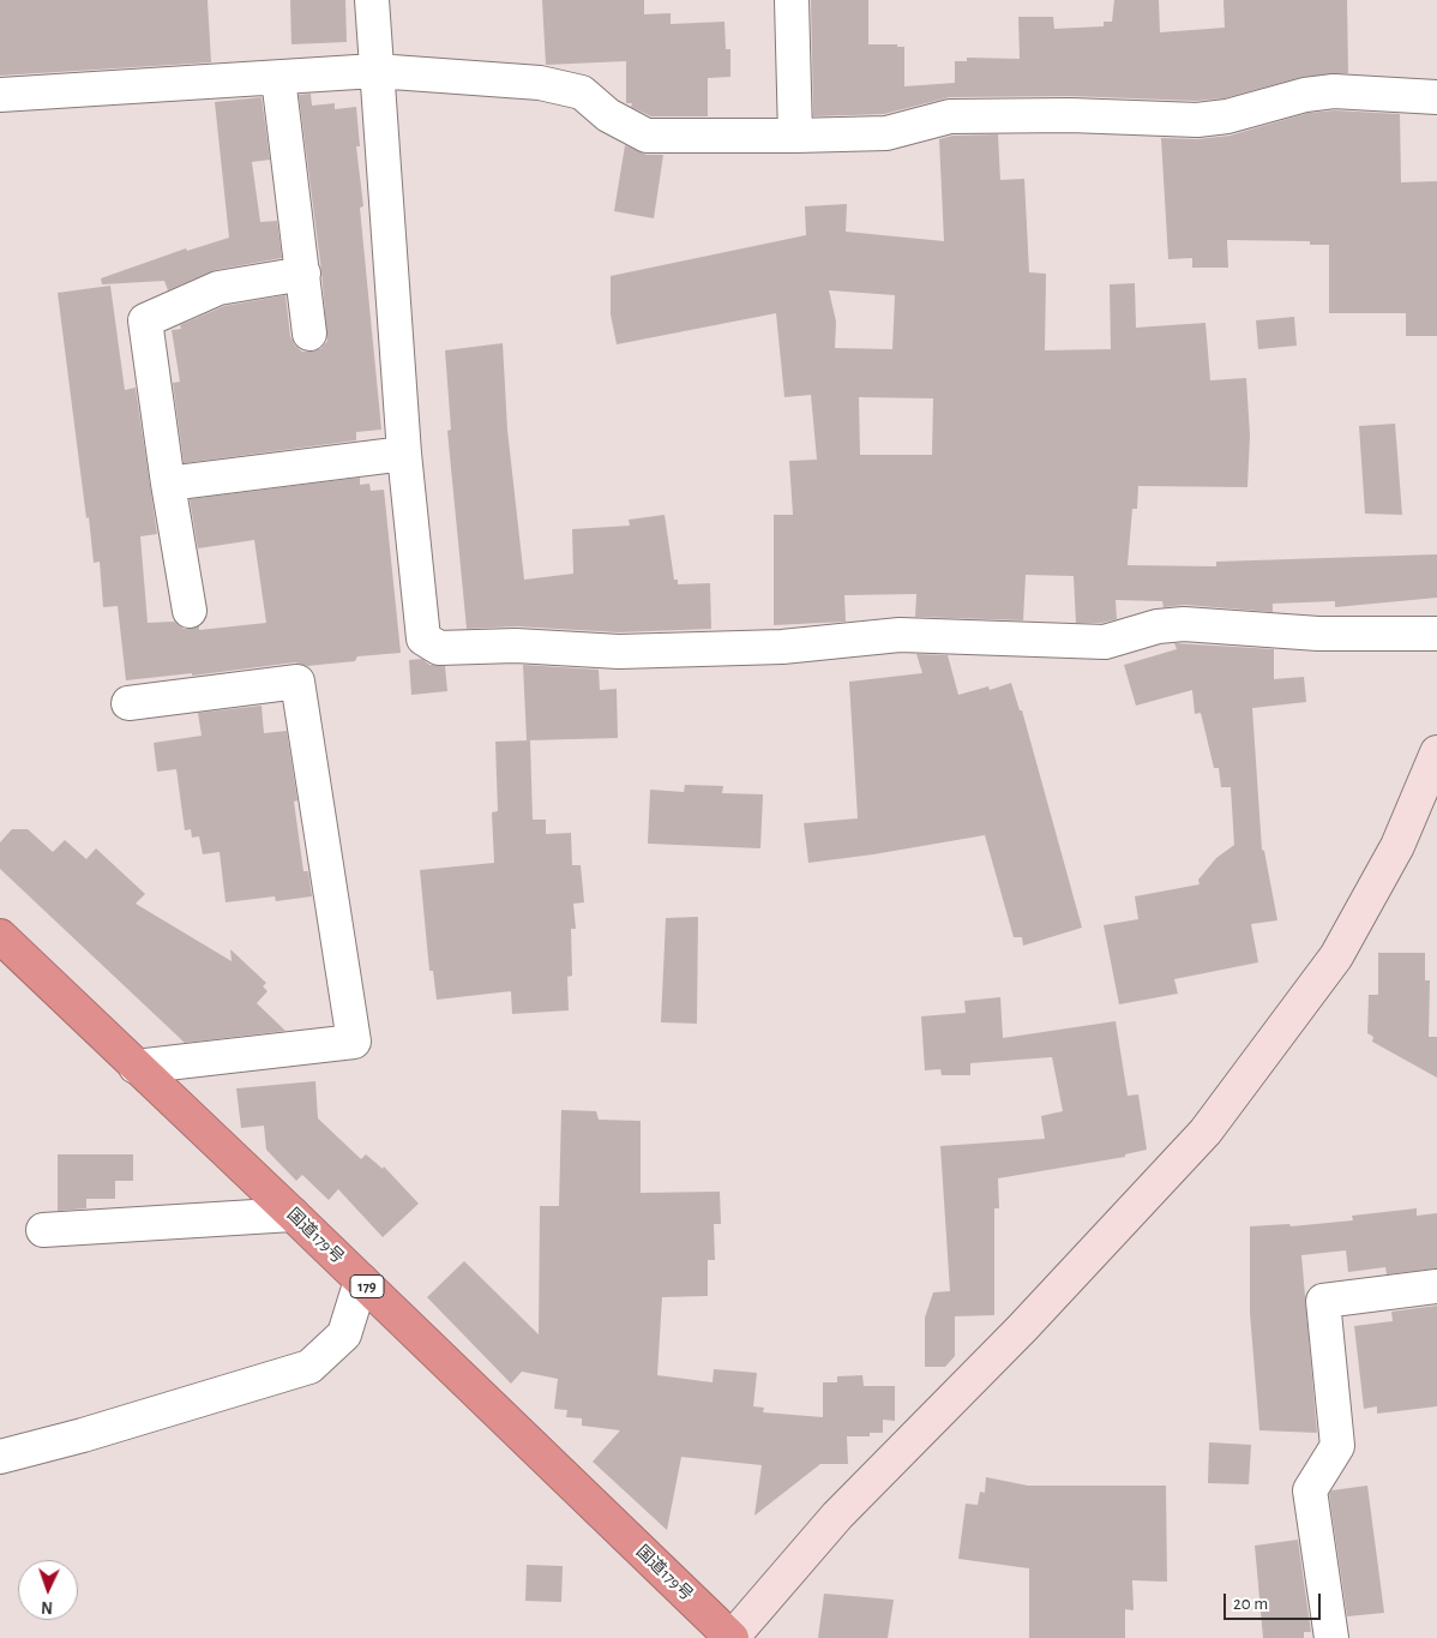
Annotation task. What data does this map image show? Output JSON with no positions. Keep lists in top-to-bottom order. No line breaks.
{"streets":{"highway":["国道179号","179"]},"scale_bar":"20 m","north":"bottom"}
